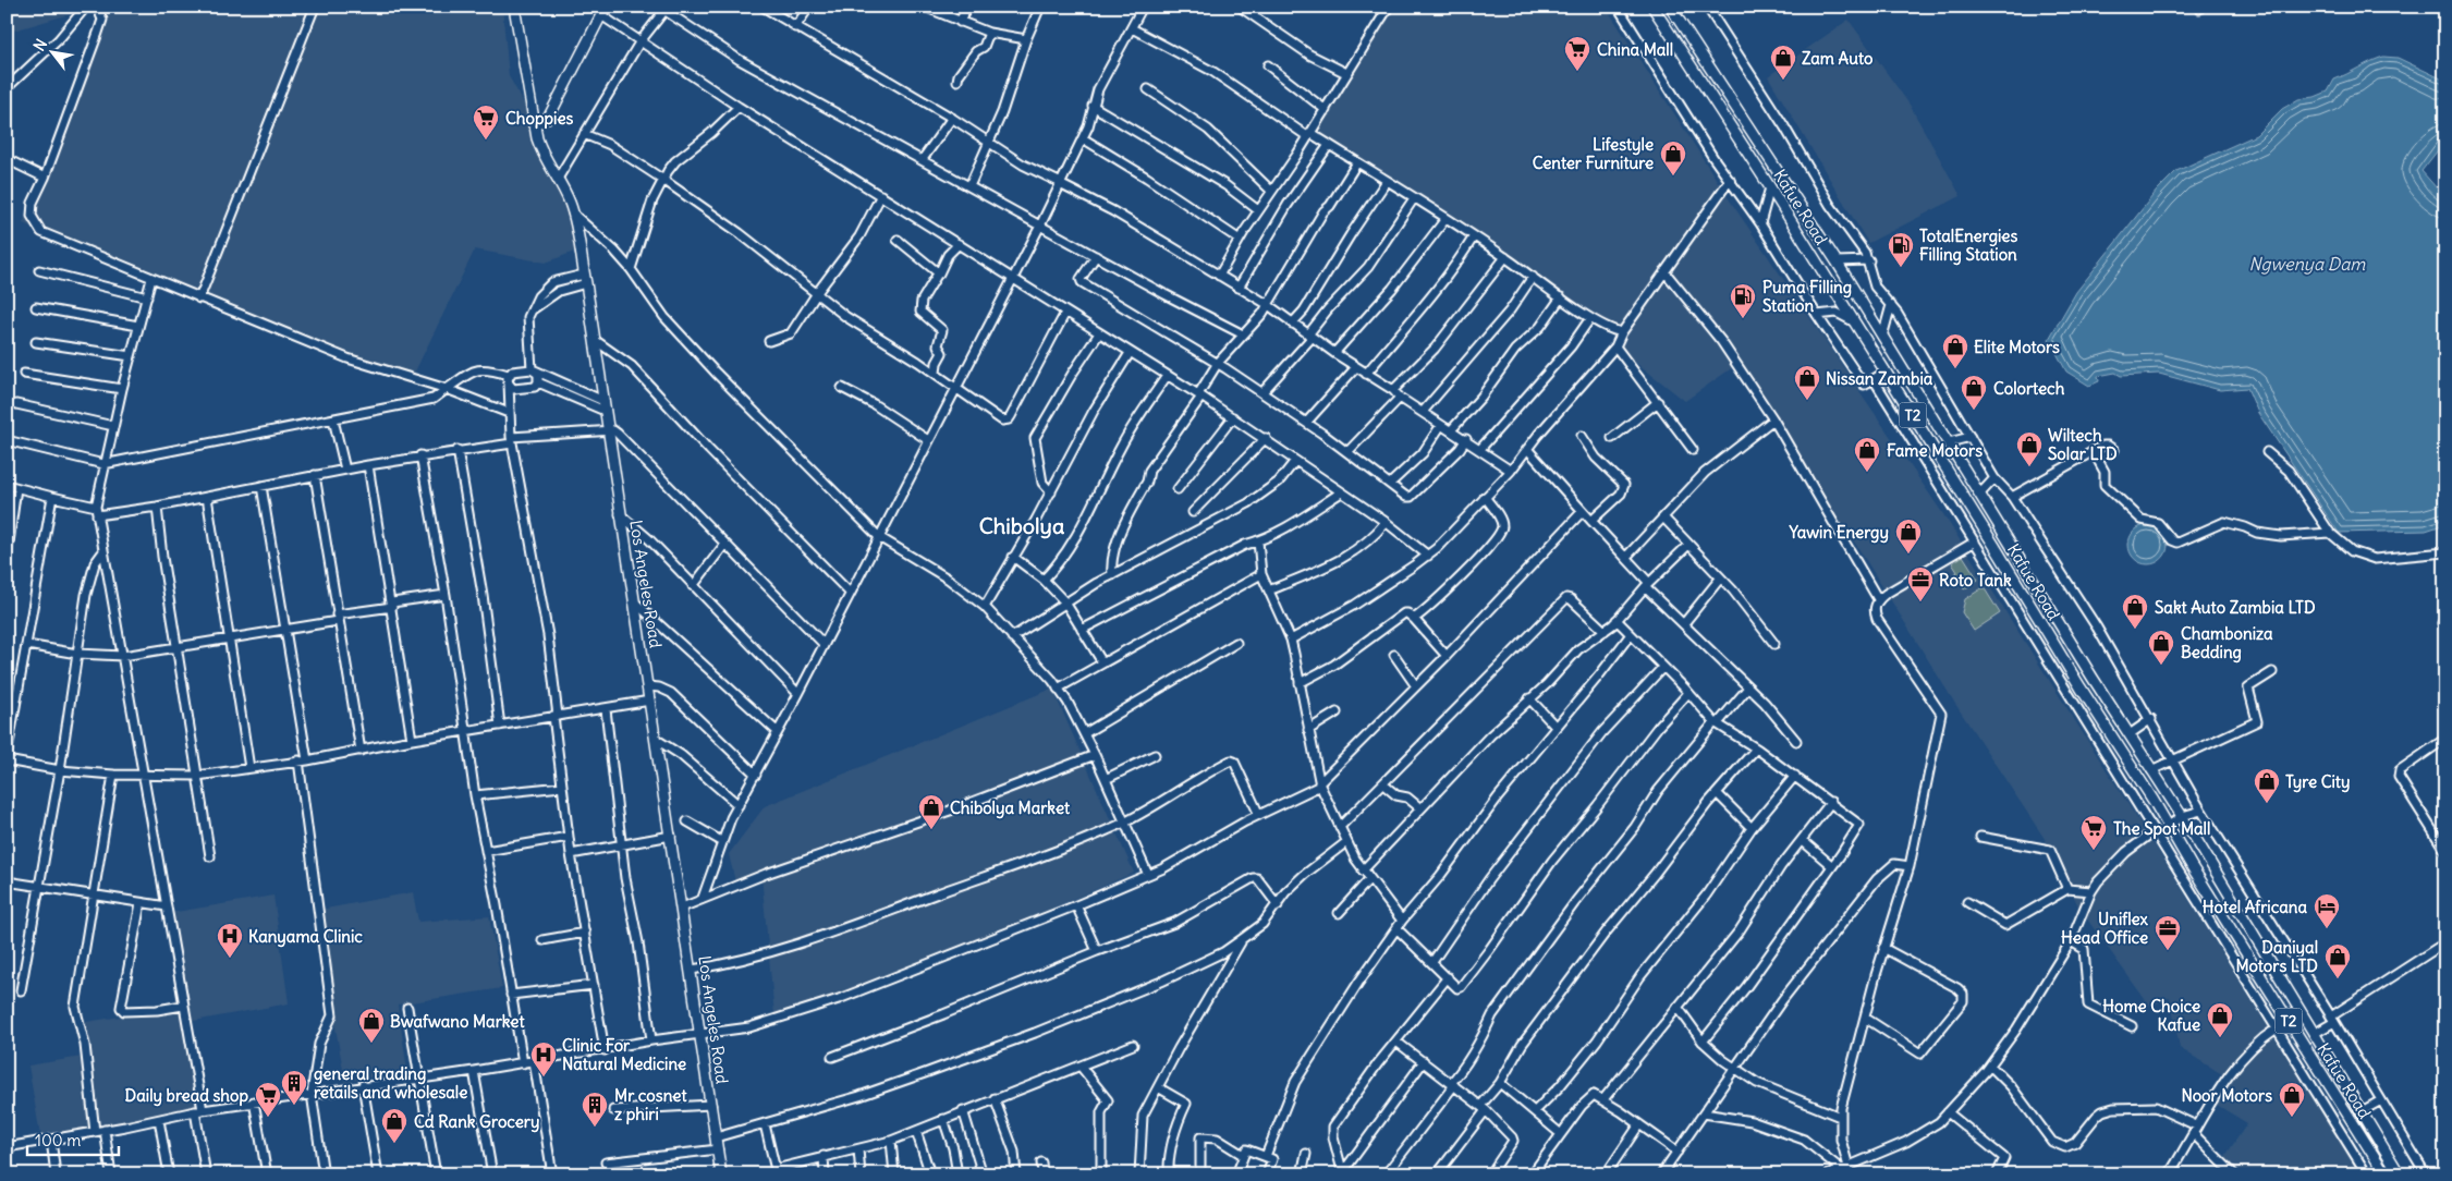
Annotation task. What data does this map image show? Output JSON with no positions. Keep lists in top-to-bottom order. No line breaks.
{"streets":{"main road":["Kafue Road","T2","Los Angeles Road"]},"districts":["Chibolya"],"water":["Ngwenya Dam"],"places":{"supermarket":["China Mall","Choppies","The Spot Mall","Daily bread shop"],"shop":["Zam Auto","Lifestyle Center Furniture","Elite Motors","Nissan Zambia","Colortech","Wiltech Solar LTD","Fame Motors","Yawin Energy","Sakt Auto Zambia LTD","Chamboniza Bedding","Tyre City","Chibolya Market","Daniyal Motors LTD","Home Choice Kafue","Bwafwano Market","Noor Motors","Cd Rank Grocery"],"fuel station":["TotalEnergies Filling Station","Puma Filling Station"],"office":["Roto Tank","Uniflex Head Office"],"hotel":["Hotel Africana"],"hospital":["Kanyama Clinic","Clinic For Natural Medicine"],"building":["general trading retails and wholesale","Mr cosnet z phiri"]},"scale_bar":"100 m","north":"top left"}
